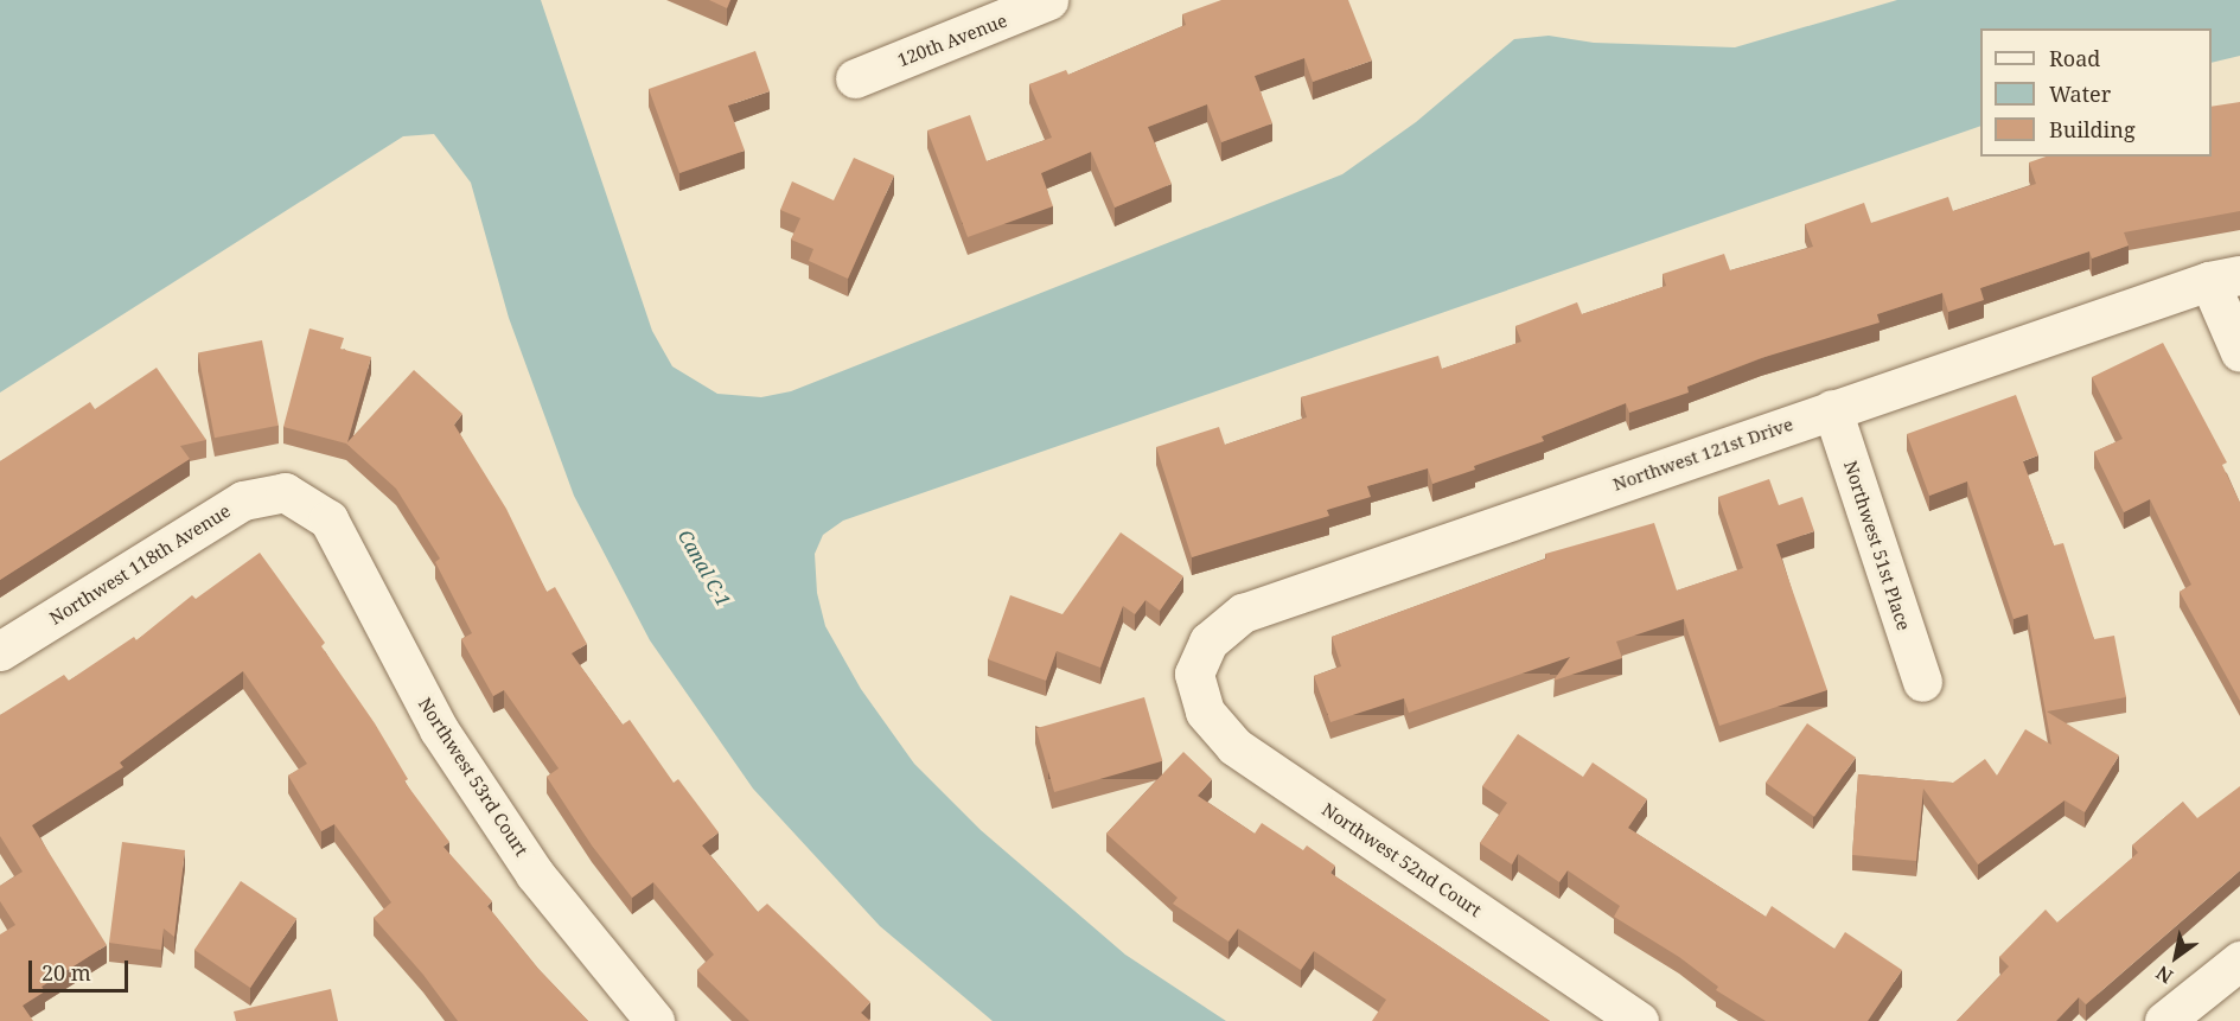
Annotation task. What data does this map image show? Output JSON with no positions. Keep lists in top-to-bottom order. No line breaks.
{"streets":{"street":["120th Avenue","Northwest 121st Drive","Northwest 51st Place","Northwest 118th Avenue","Northwest 53rd Court","Northwest 52nd Court"]},"crossings":[["Northwest 121st Drive","Northwest 51st Place"],["Northwest 121st Drive","Northwest 52nd Court"],["Northwest 118th Avenue","Northwest 53rd Court"]],"water":["Canal C-1"],"legend":["Road","Water","Building"],"scale_bar":"20 m","north":"bottom left"}
